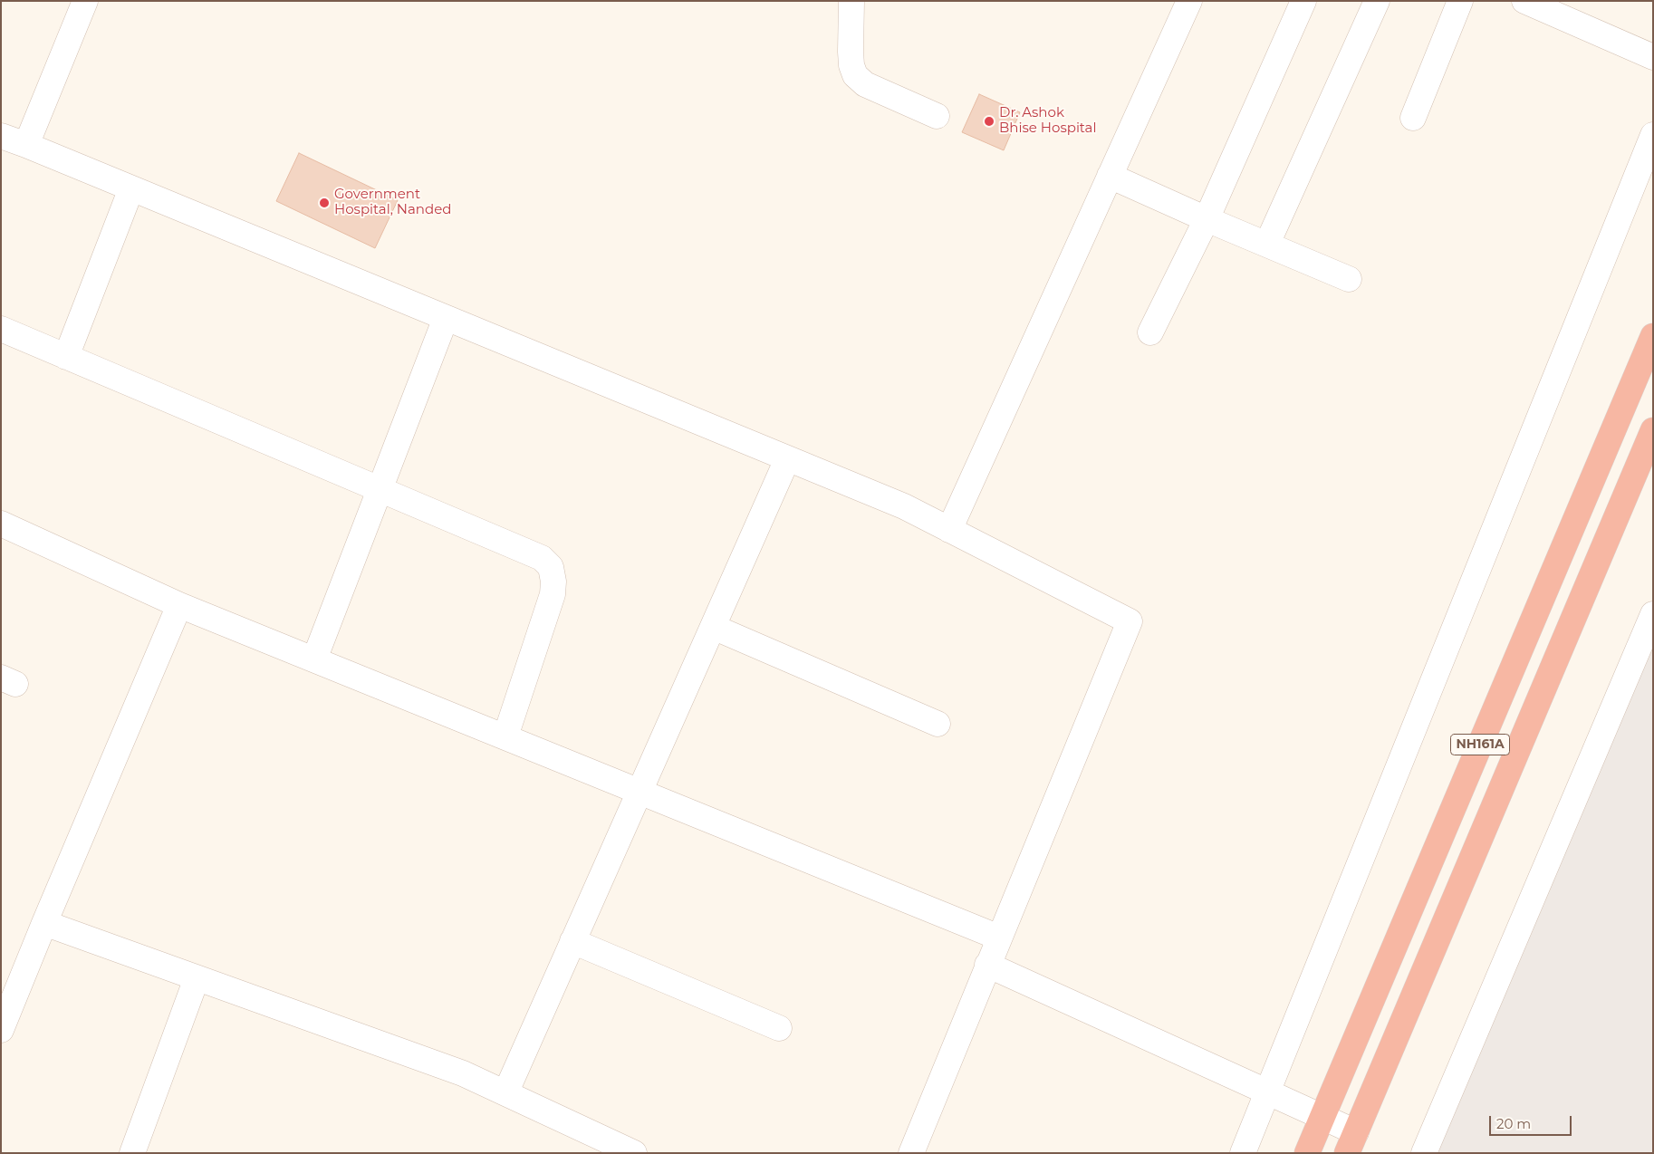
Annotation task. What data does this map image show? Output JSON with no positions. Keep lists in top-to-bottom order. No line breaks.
{"streets":{"highway":["NH161A"]},"places":["Dr. Ashok Bhise Hospital","Government Hospital, Nanded"],"scale_bar":"20 m"}
